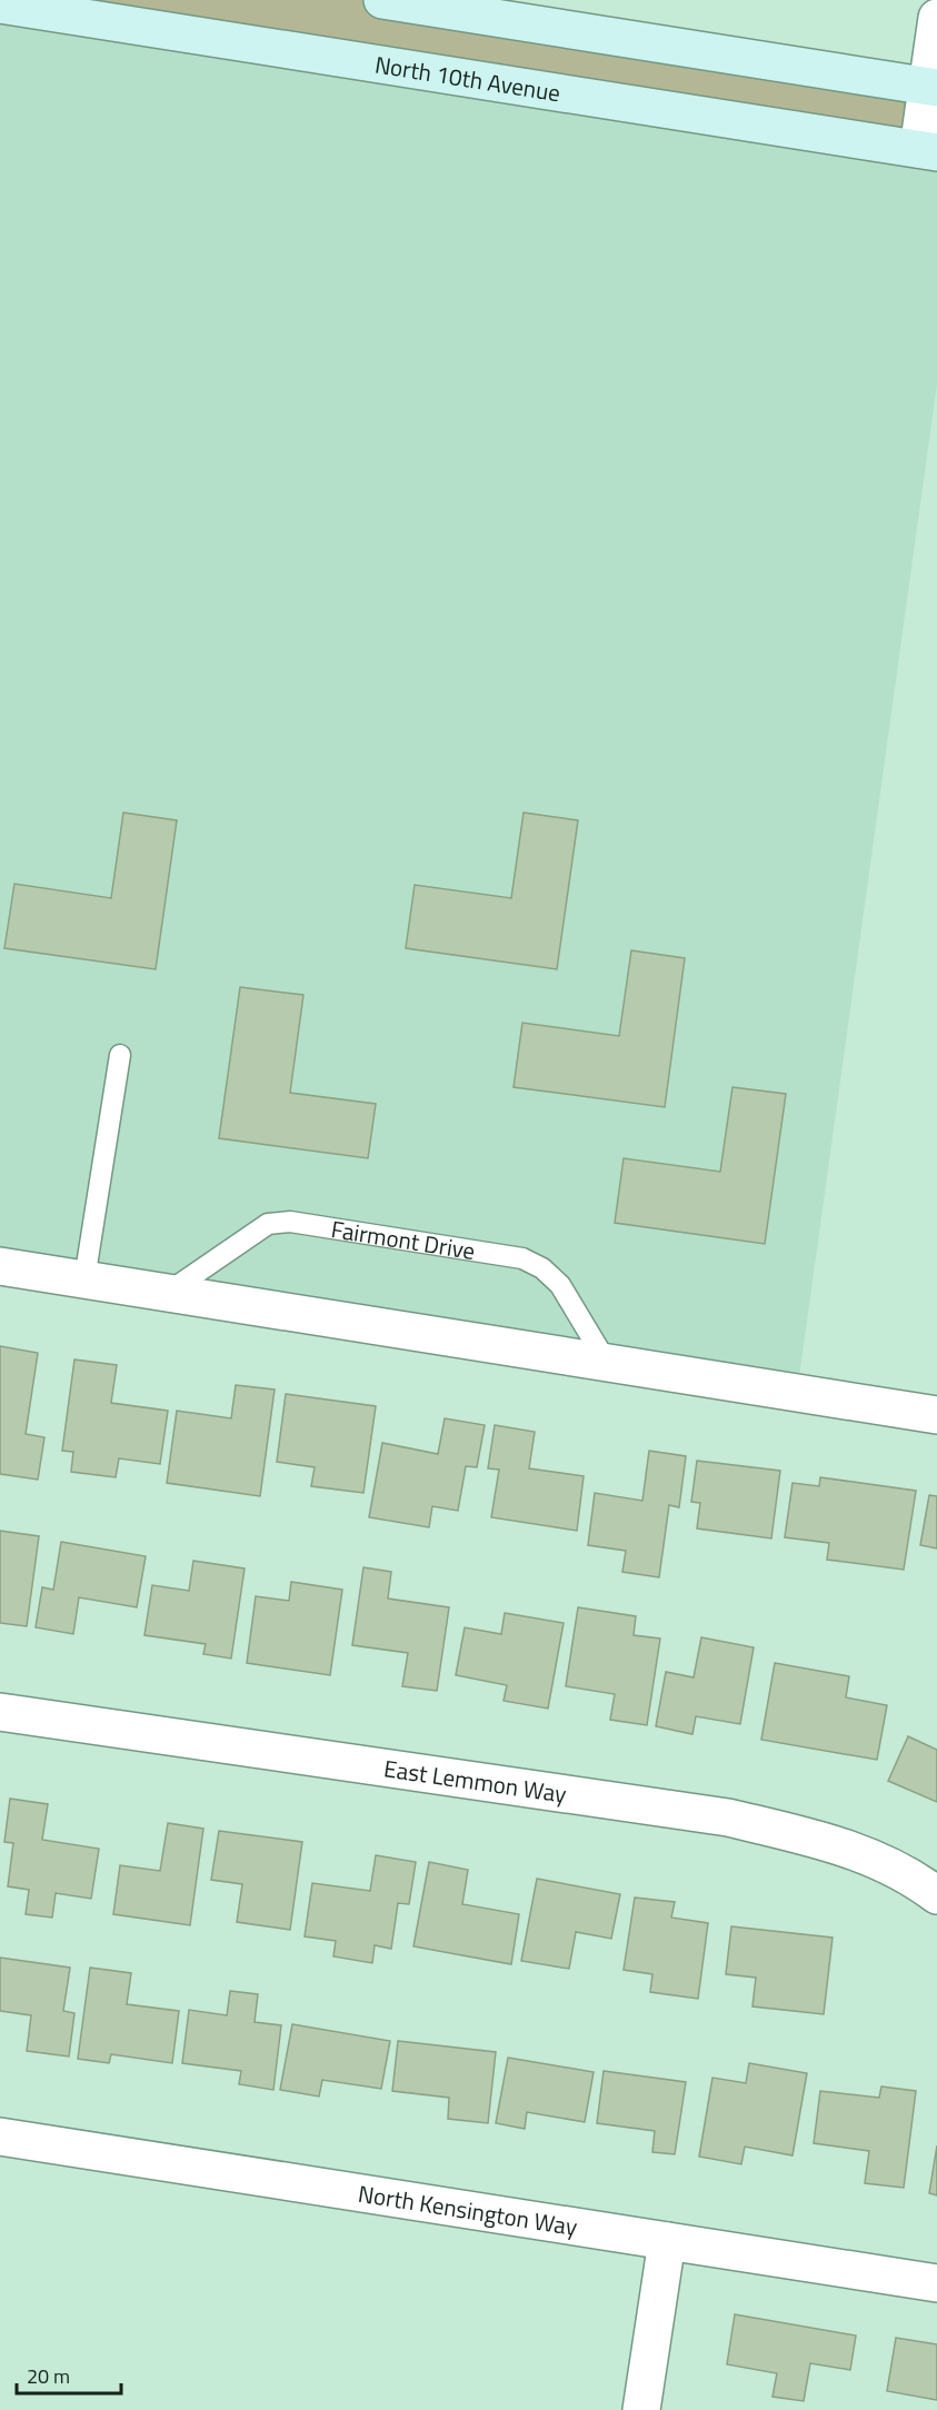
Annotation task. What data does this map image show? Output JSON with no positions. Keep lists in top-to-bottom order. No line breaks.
{"streets":{"main road":["North 10th Avenue"],"street":["East Lemmon Way","North Kensington Way"],"lane":["Fairmont Drive"]},"scale_bar":"20 m"}
